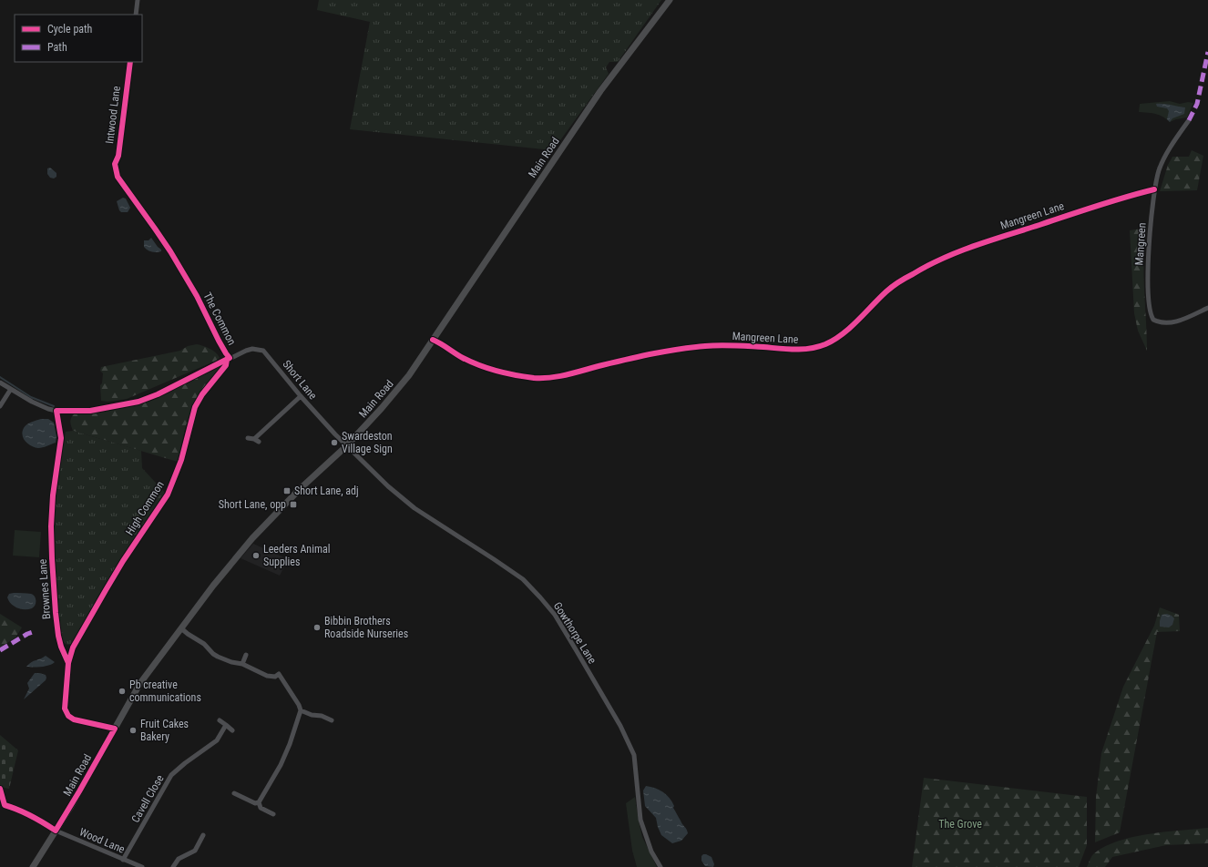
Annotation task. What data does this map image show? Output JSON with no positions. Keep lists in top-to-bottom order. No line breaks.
{"streets":{"main road":["Main Road"],"street":["Intwood Lane","Mangreen Lane","Mangreen","The Common","Short Lane","High Common","Brownes Lane","Gowthorpe Lane","Cavell Close","Wood Lane"]},"crossings":[["Intwood Lane","The Common"],["Main Road","Mangreen Lane"],["Main Road","Short Lane"],["Main Road","Brownes Lane"],["Main Road","Gowthorpe Lane"],["Main Road","Wood Lane"],["Mangreen Lane","Mangreen"],["The Common","Short Lane"],["The Common","High Common"],["The Common","Brownes Lane"],["Short Lane","High Common"],["Short Lane","Gowthorpe Lane"],["High Common","Brownes Lane"],["Cavell Close","Wood Lane"]],"parks":["The Grove"],"places":{"other":["Swardeston Village Sign","Leeders Animal Supplies","Bibbin Brothers Roadside Nurseries","Pb creative communications","Fruit Cakes Bakery"],"transit":["Short Lane, adj","Short Lane, opp"]},"legend":["Cycle path","Path"]}
